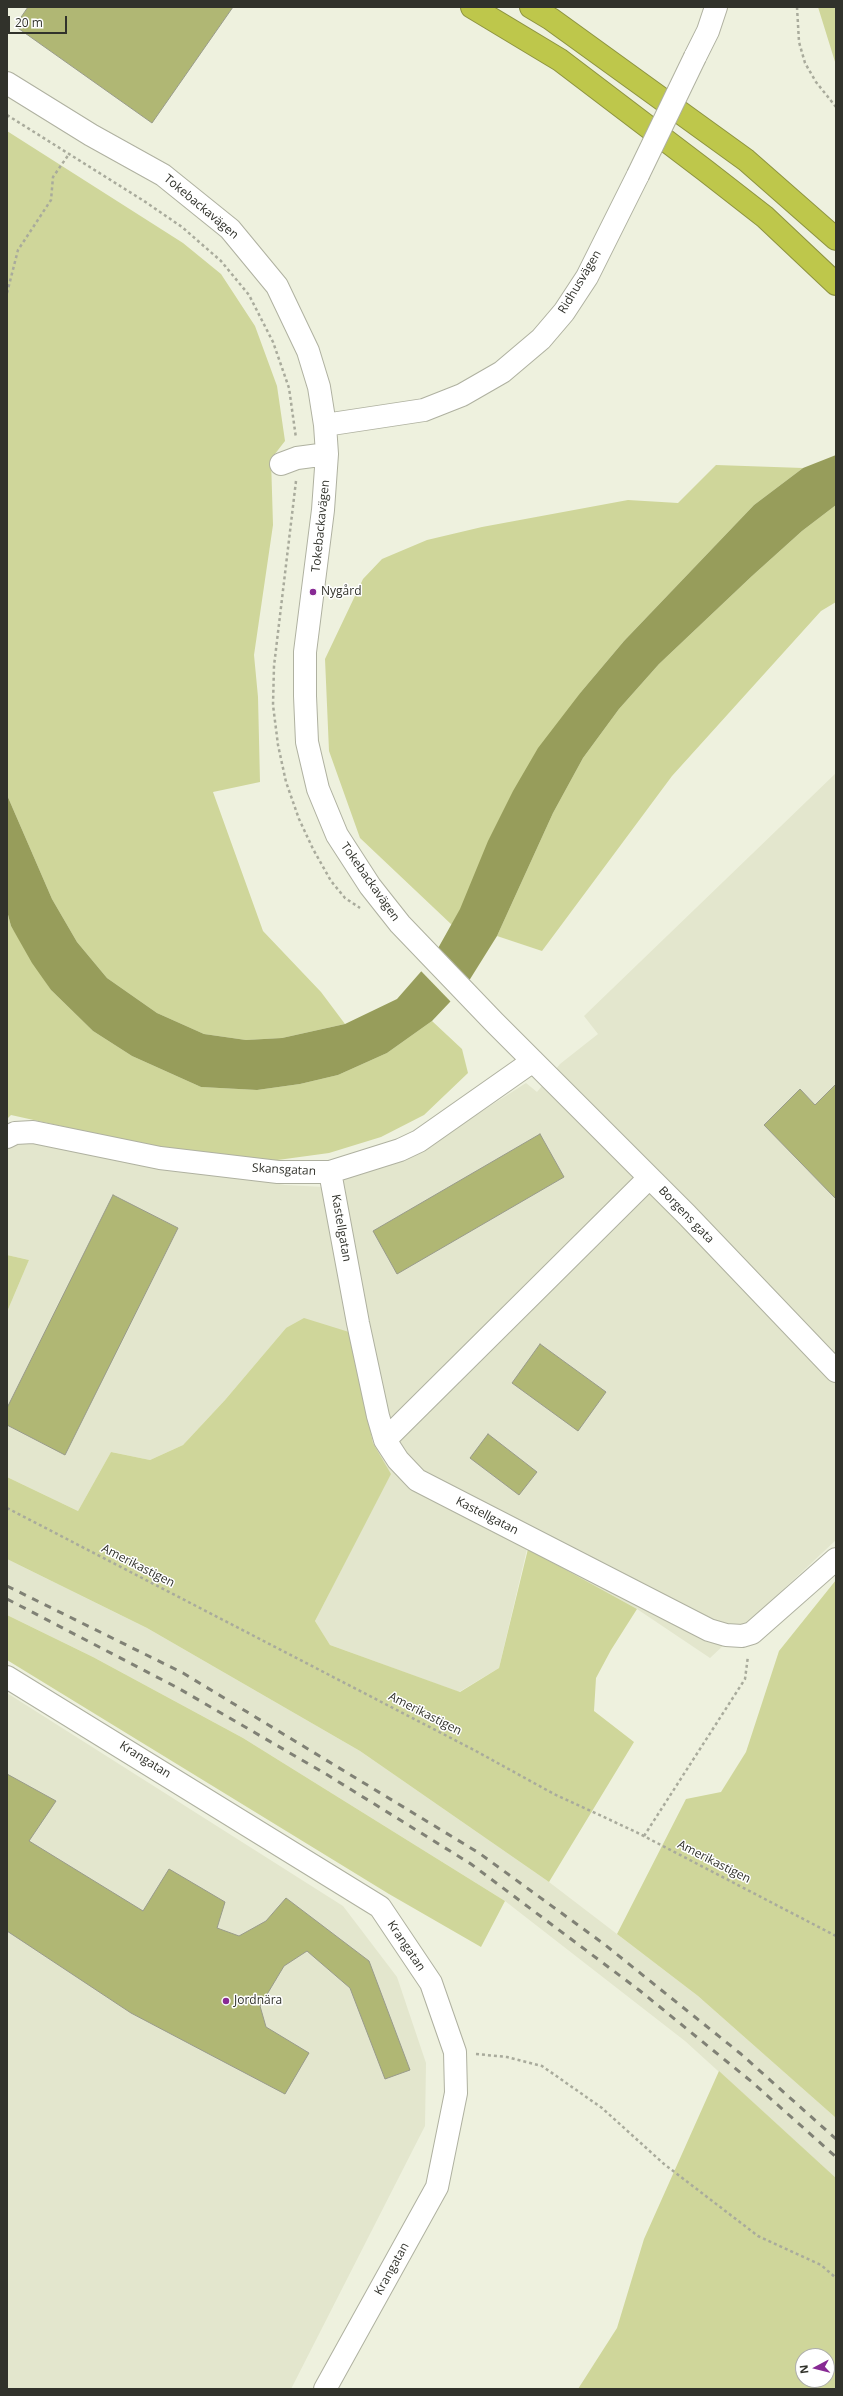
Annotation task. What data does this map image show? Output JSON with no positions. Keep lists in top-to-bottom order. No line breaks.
{"streets":{"street":["Tokebackavägen","Ridhusvägen","Skansgatan","Borgens gata","Kastellgatan","Krangatan"],"path":["Amerikastigen"]},"crossings":[["Tokebackavägen","Ridhusvägen"],["Tokebackavägen","Skansgatan"],["Tokebackavägen","Borgens gata"],["Skansgatan","Borgens gata"],["Skansgatan","Kastellgatan"]],"places":["Nygård","Jordnära"],"scale_bar":"20 m","north":"left"}
